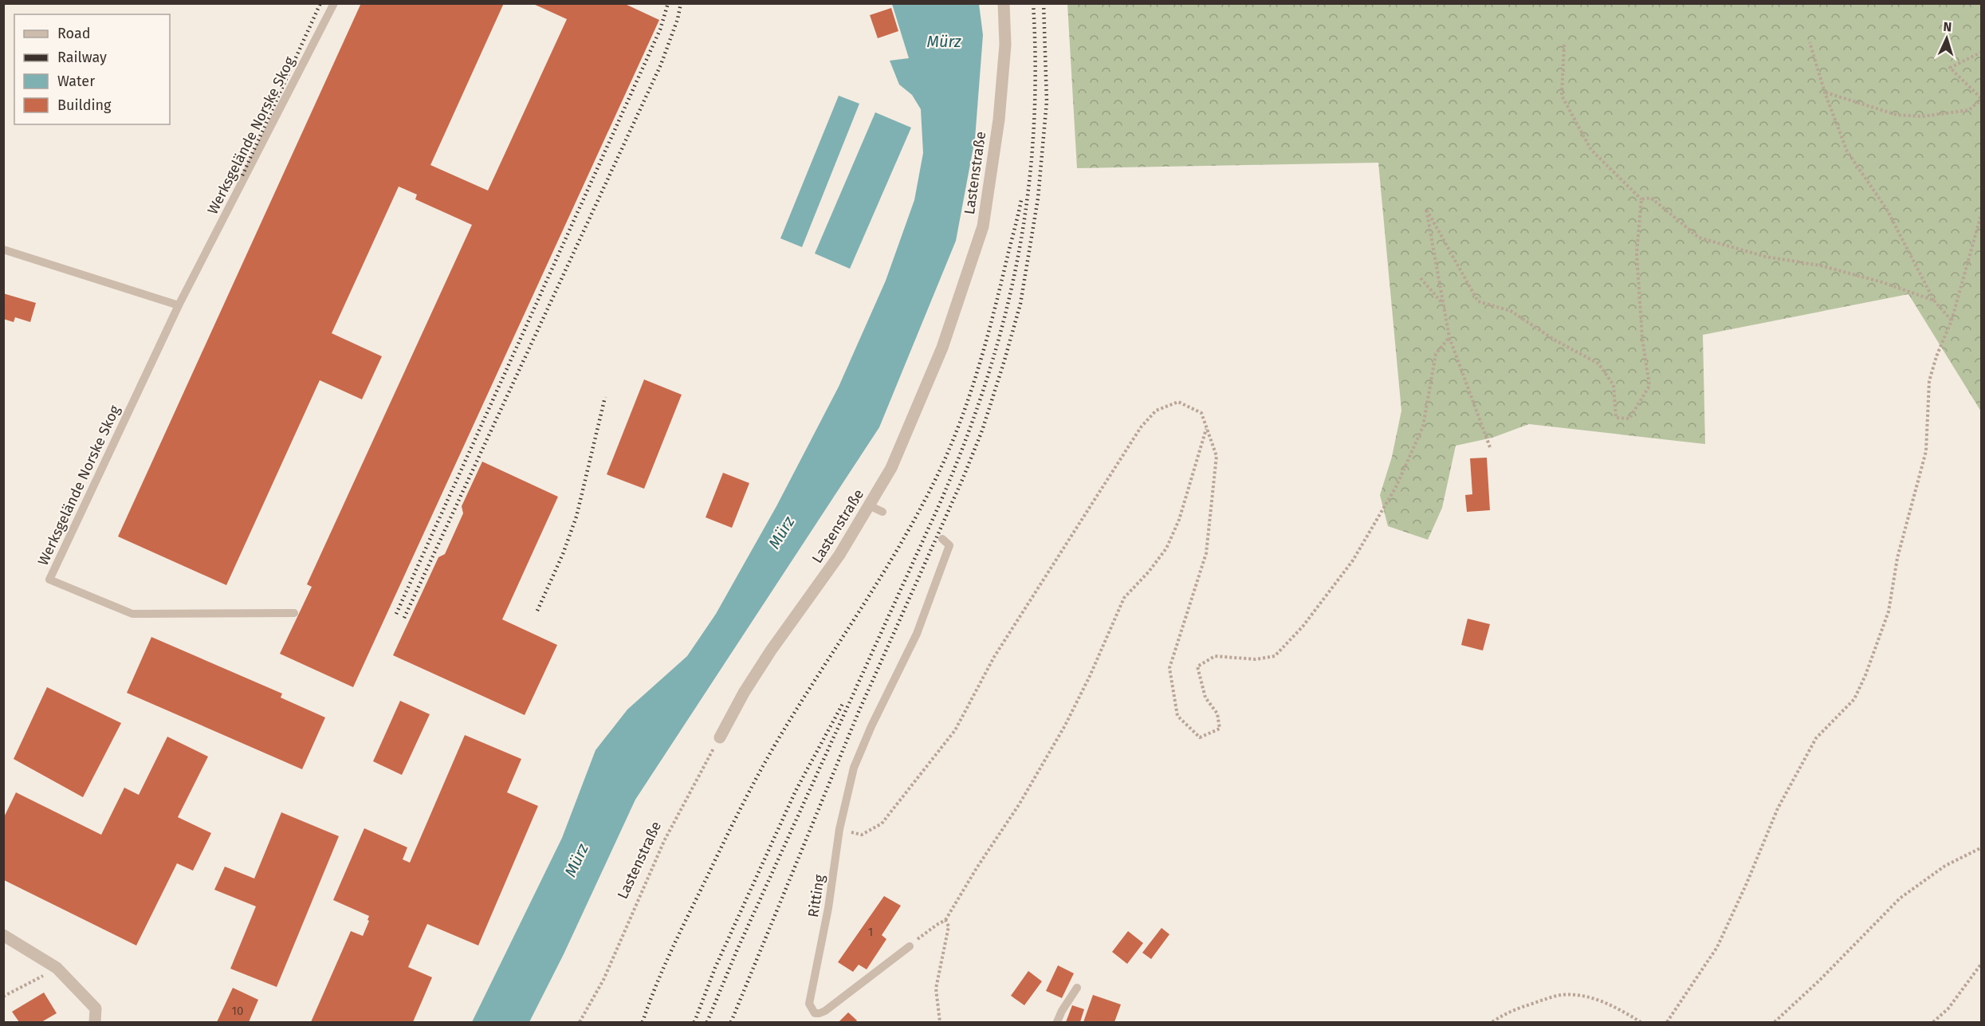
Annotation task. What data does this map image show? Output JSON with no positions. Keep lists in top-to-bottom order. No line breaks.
{"streets":{"street":["Lastenstraße"],"lane":["Werksgelände Norske Skog","Ritting"]},"water":["Mürz"],"house_numbers":["1","10"],"legend":["Road","Railway","Water","Building"],"north":"top"}
